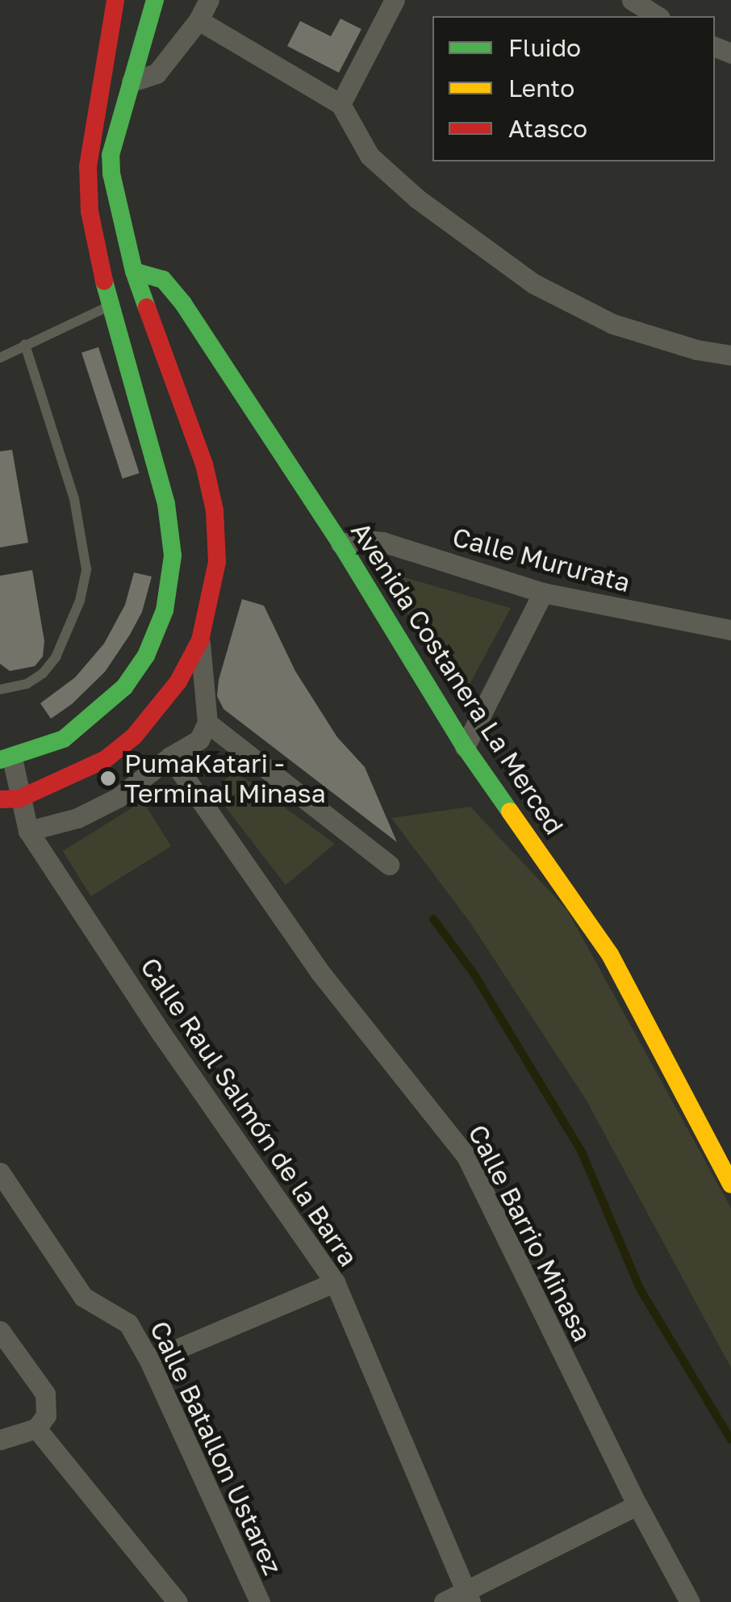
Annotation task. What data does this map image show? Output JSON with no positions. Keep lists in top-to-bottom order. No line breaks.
{"streets":{"main road":["Avenida Costanera La Merced"],"street":["Calle Mururata","Calle Raul Salmón de la Barra","Calle Barrio Minasa","Calle Batallon Ustarez"]},"crossings":[["Calle Mururata","Avenida Costanera La Merced"]],"places":["PumaKatari - Terminal Minasa"],"legend":["Fluido","Lento","Atasco"]}
